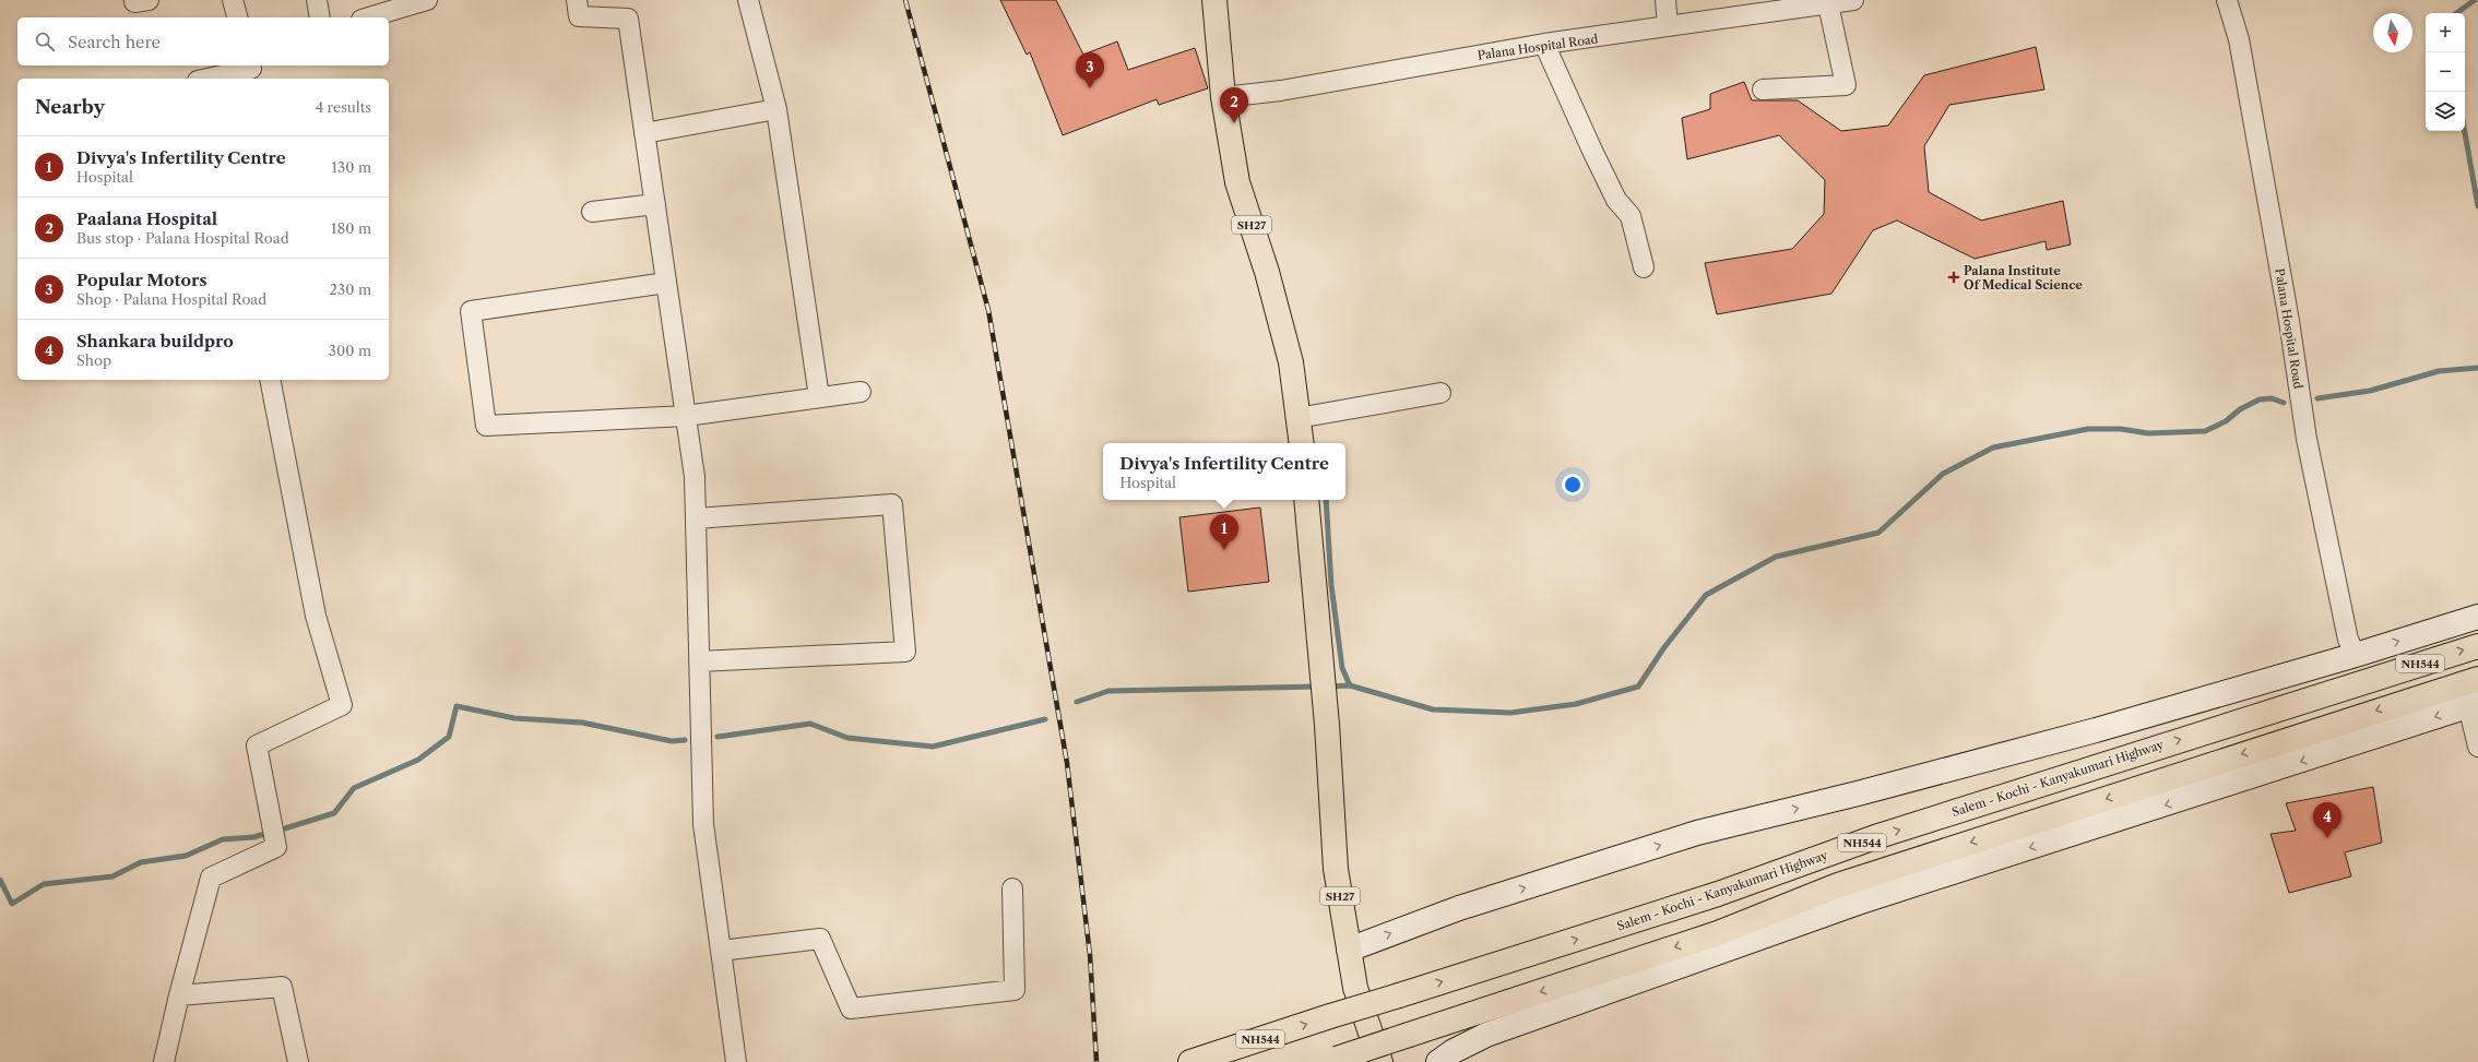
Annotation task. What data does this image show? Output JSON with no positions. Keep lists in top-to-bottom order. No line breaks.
{"streets":{"main road":["SH27","NH544","Salem - Kochi - Kanyakumari Highway"],"street":["Palana Hospital Road"]},"crossings":[["Palana Hospital Road","SH27"]],"places":{"health":["Palana Institute Of Medical Science"]},"north":"bottom","page":{"map_buttons":["+","−"],"search":"Search here","pins":["3","2","1","4"],"heading":["Nearby","4 results"],"list":[{"mark":"1","name":"Divya's Infertility Centre","note":"Hospital","value":"130 m"},{"mark":"2","name":"Paalana Hospital","note":"Bus stop · Palana Hospital Road","value":"180 m"},{"mark":"3","name":"Popular Motors","note":"Shop · Palana Hospital Road","value":"230 m"},{"mark":"4","name":"Shankara buildpro","note":"Shop","value":"300 m"}],"popup":["Divya's Infertility Centre","Hospital"]}}
